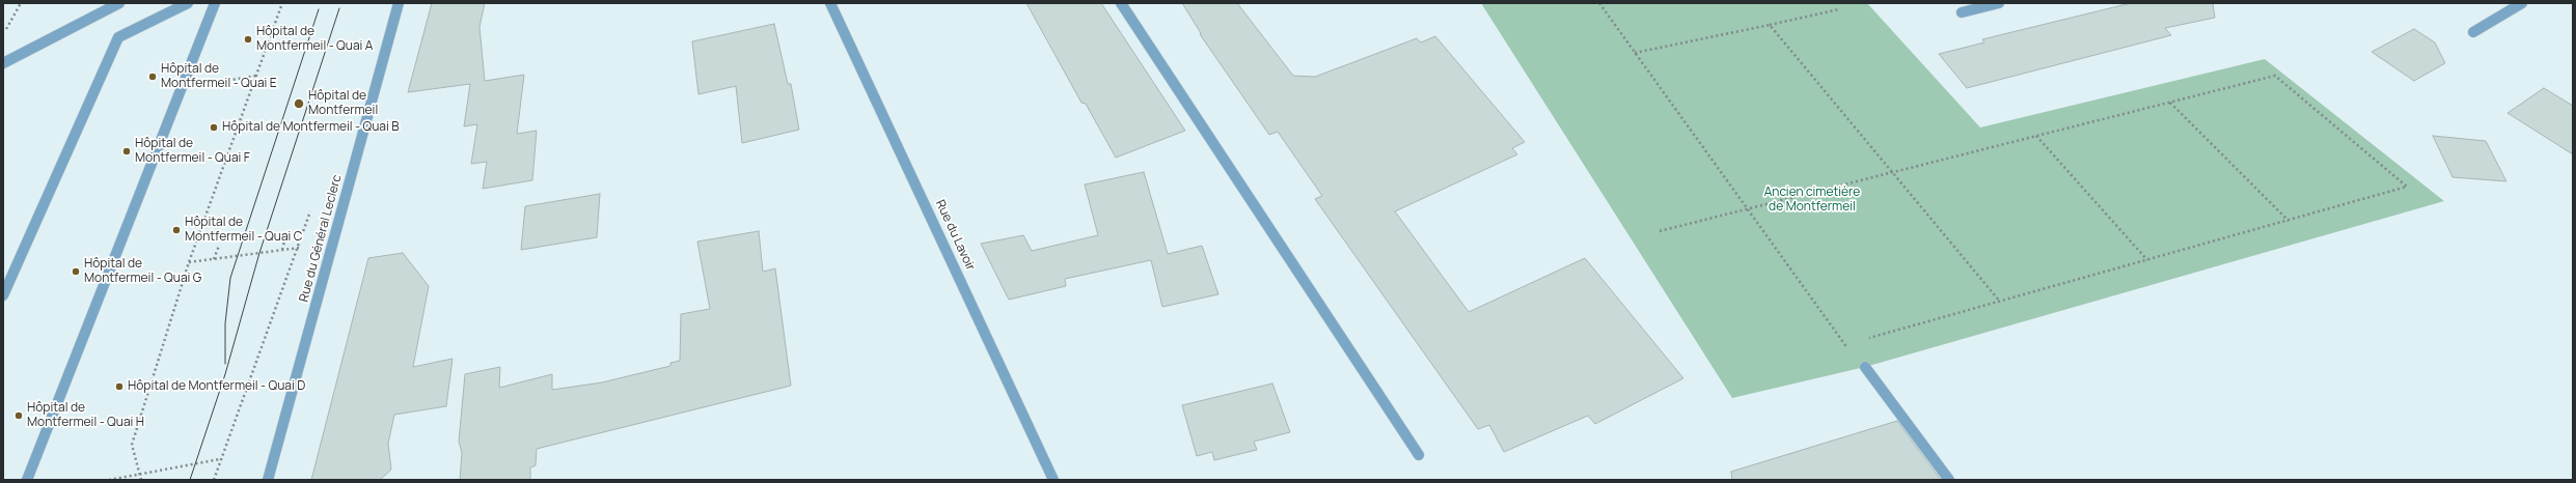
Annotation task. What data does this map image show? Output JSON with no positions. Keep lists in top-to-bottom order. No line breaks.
{"streets":{"street":["Rue du Lavoir","Rue du Général Leclerc"]},"parks":["Ancien cimetière de Montfermeil"],"places":["Hôpital de Montfermeil - Quai A","Hôpital de Montfermeil - Quai E","Hôpital de Montfermeil","Hôpital de Montfermeil - Quai B","Hôpital de Montfermeil - Quai F","Hôpital de Montfermeil - Quai C","Hôpital de Montfermeil - Quai G","Hôpital de Montfermeil - Quai D","Hôpital de Montfermeil - Quai H"]}
